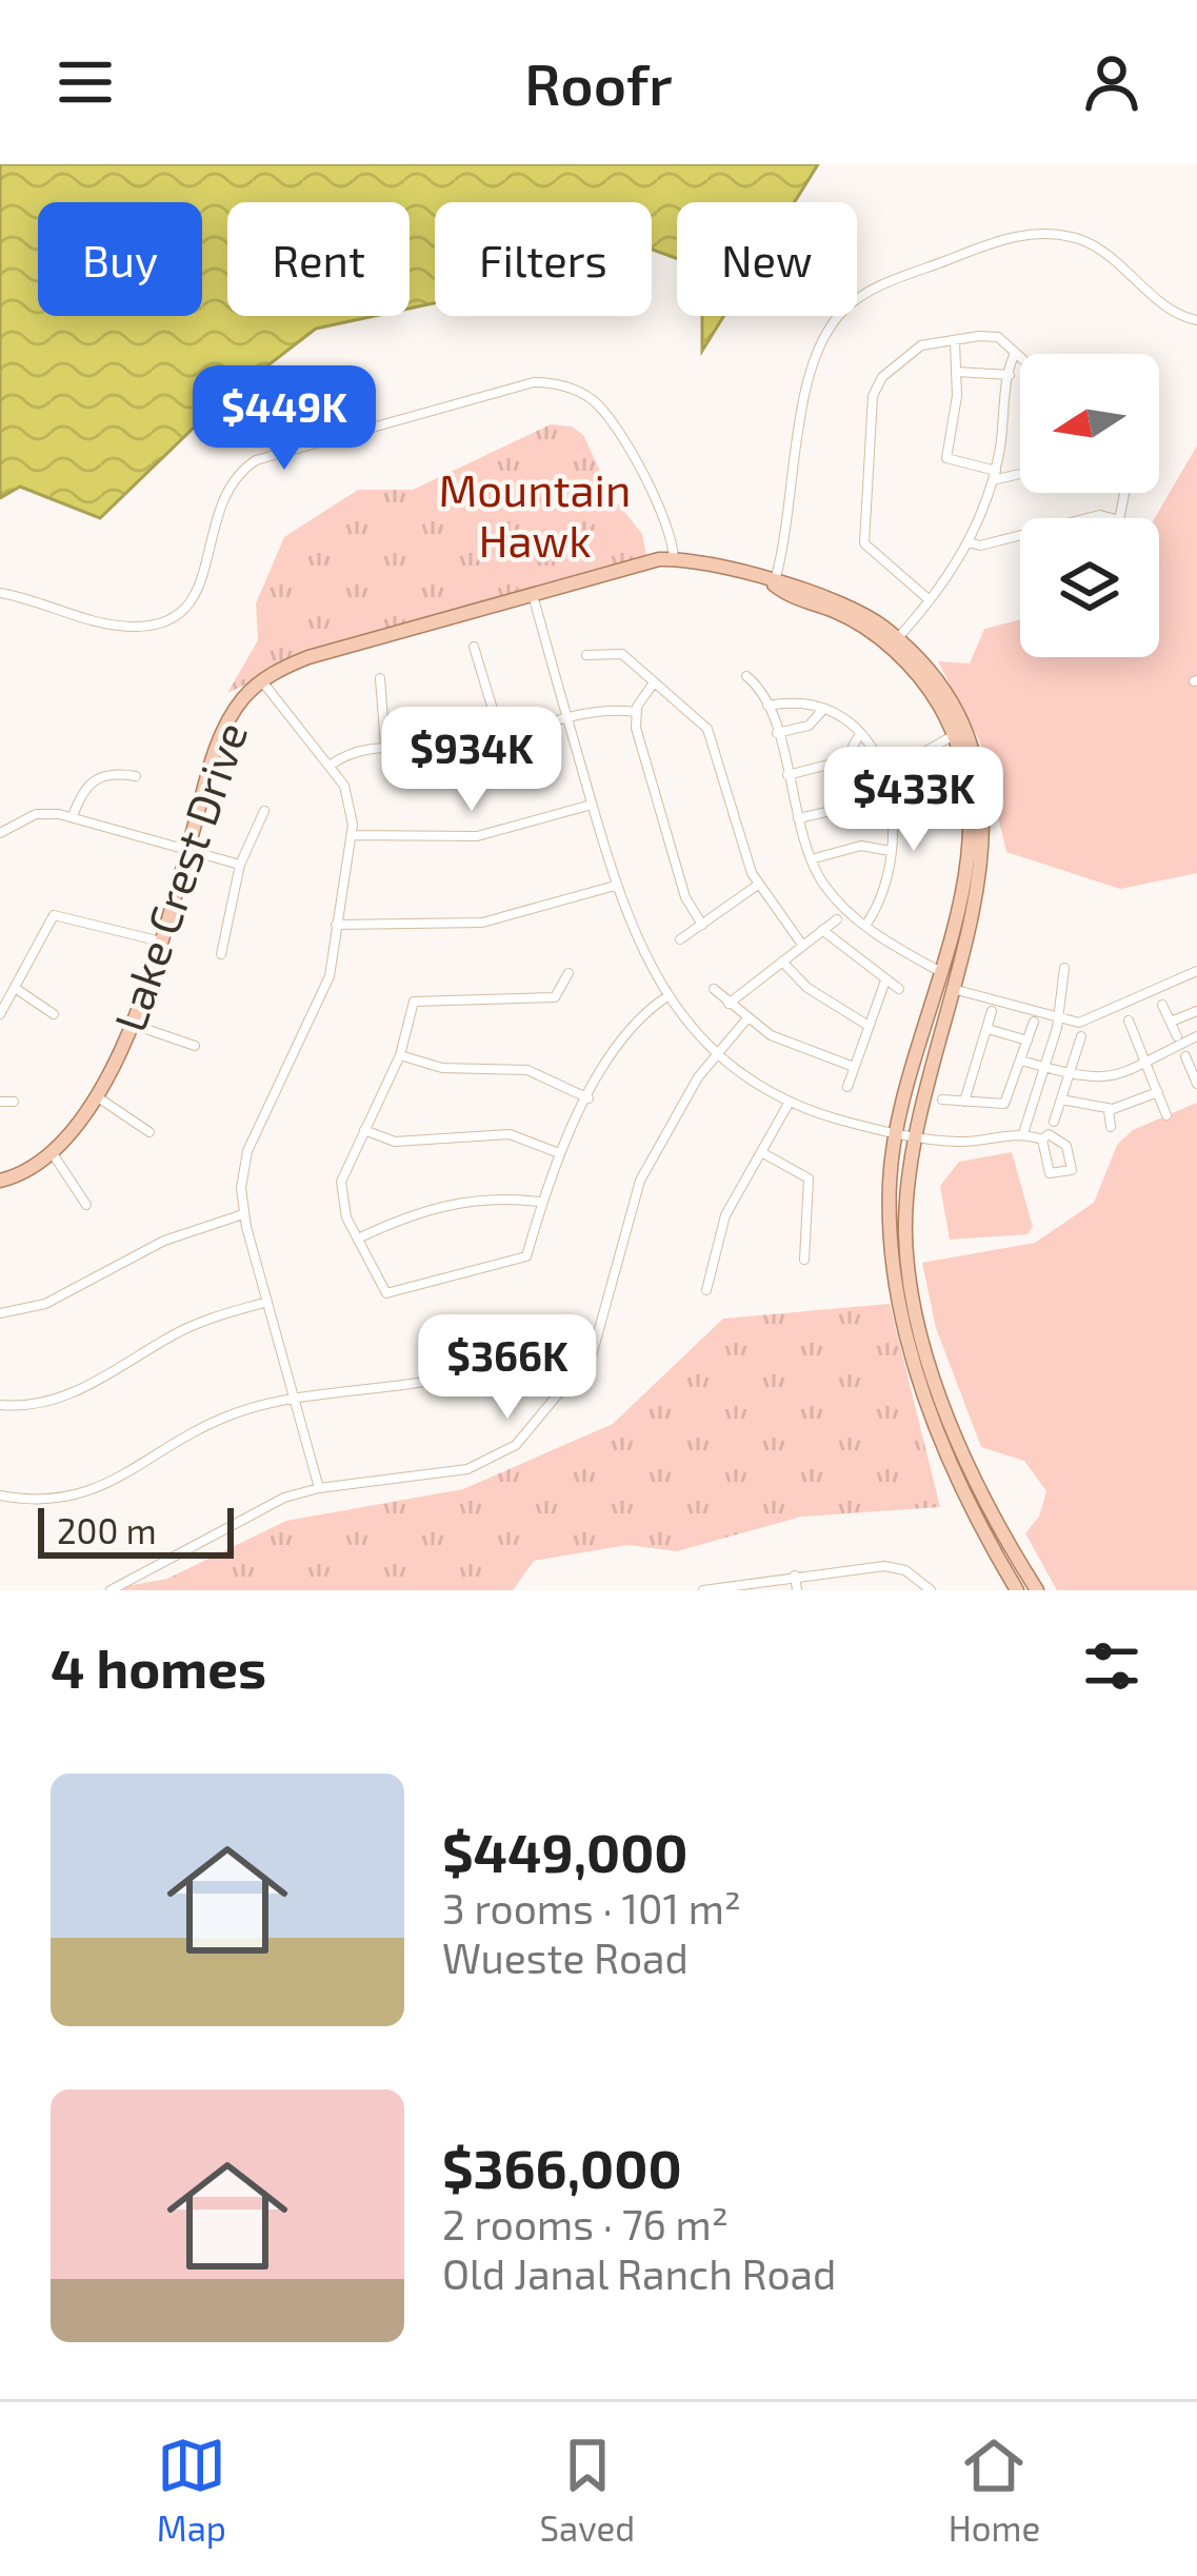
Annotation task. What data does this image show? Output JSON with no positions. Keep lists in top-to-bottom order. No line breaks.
{"streets":{"main road":["Lake Crest Drive"]},"parks":["Mountain Hawk"],"scale_bar":"200 m","north":"left","page":{"header":"Roofr","chip":["Buy","Rent","Filters","New"],"price":["$449K","$934K","$433K","$366K"],"scale":"200 m","heading":"4 homes","list":[{"name":"$449,000","note":"3 rooms · 101 m² · Wueste Road"},{"name":"$366,000","note":"2 rooms · 76 m² · Old Janal Ranch Road"}],"tabs":["Map","Saved","Home"]}}
